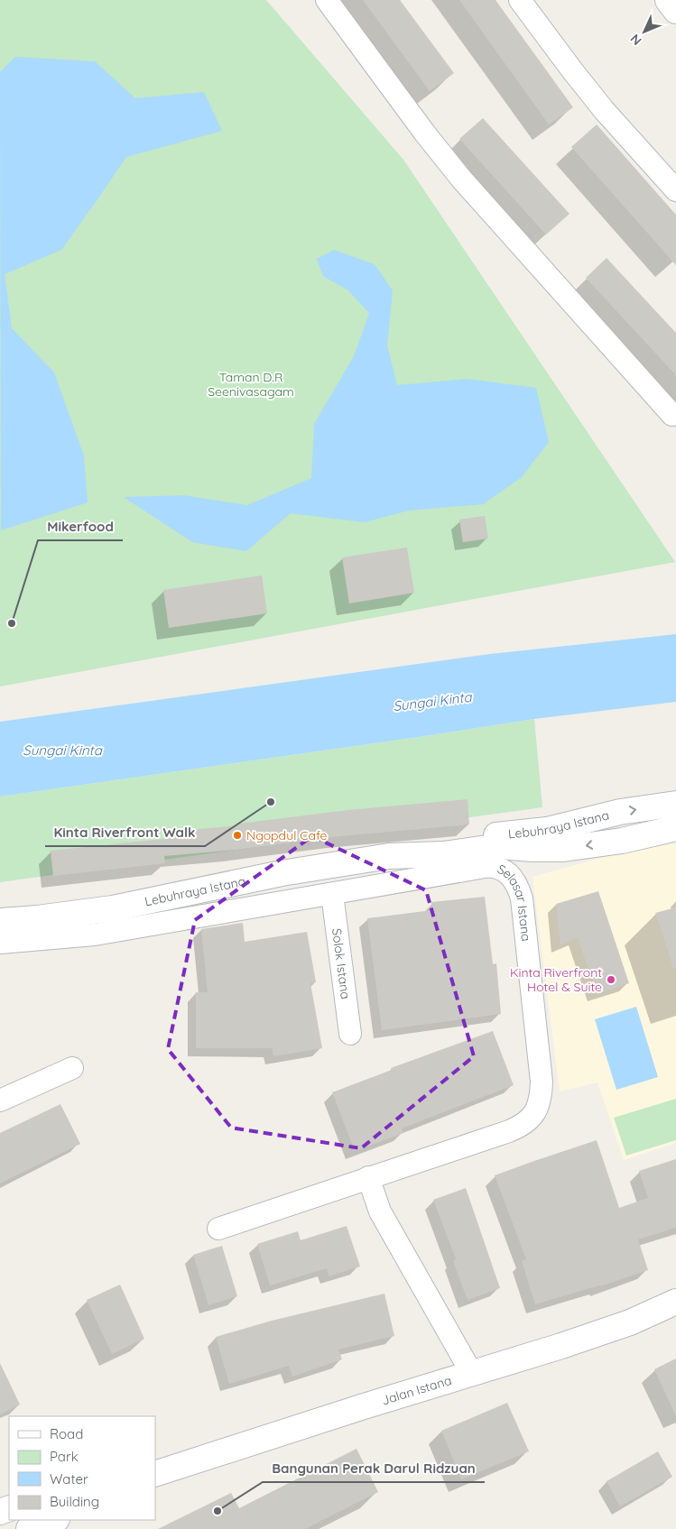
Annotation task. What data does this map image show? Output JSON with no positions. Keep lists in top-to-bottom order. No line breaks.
{"streets":{"street":["Lebuhraya Istana","Selasar Istana","Solok Istana","Jalan Istana"]},"crossings":[["Selasar Istana","Solok Istana"]],"water":["Sungai Kinta"],"parks":["Taman D.R Seenivasagam"],"places":["Mikerfood","Kinta Riverfront Walk","Ngopdul Cafe","Kinta Riverfront Hotel & Suite","Bangunan Perak Darul Ridzuan"],"legend":["Road","Park","Water","Building"],"north":"bottom left"}
